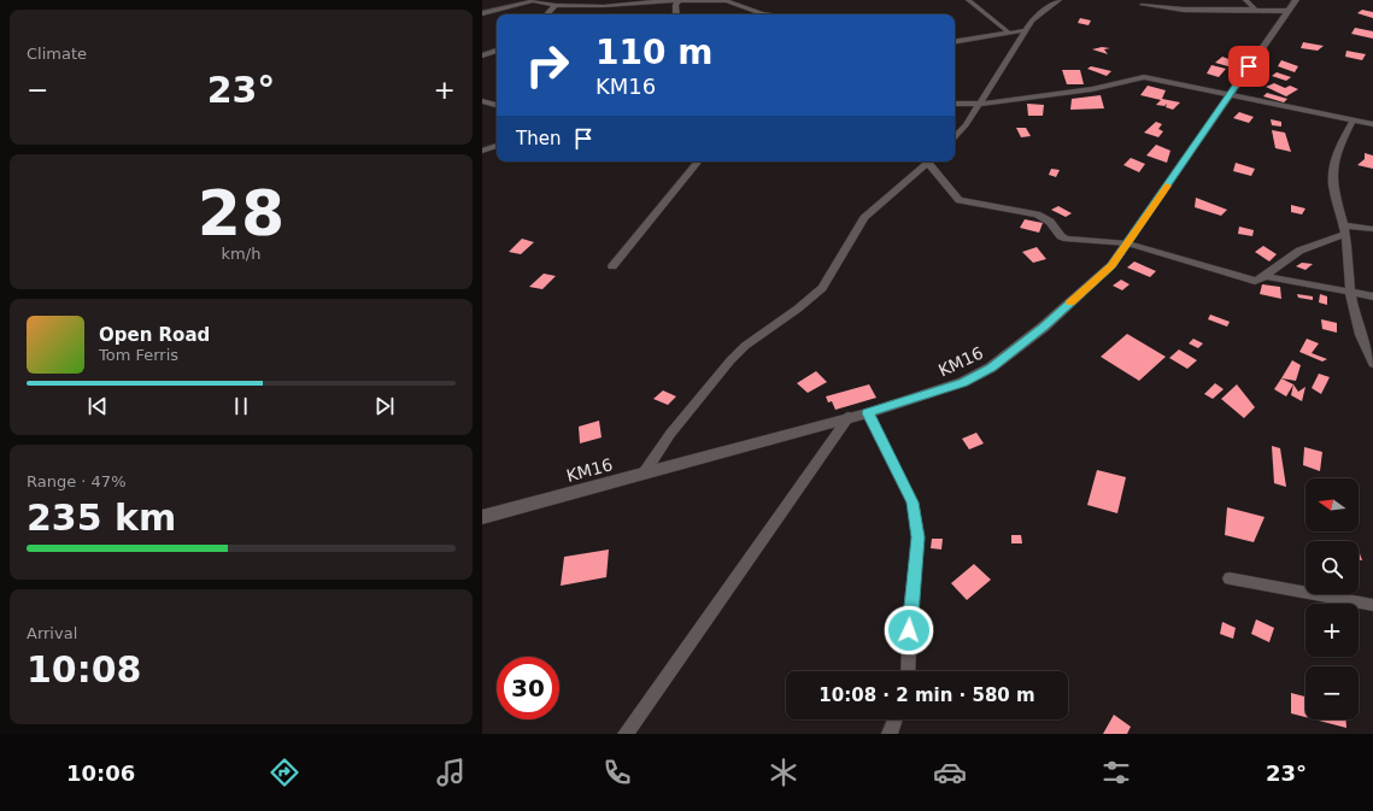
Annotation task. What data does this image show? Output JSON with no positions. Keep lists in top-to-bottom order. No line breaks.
{"streets":{"street":["KM16"]},"north":"left","page":{"tile":["Climate",["28","km/h"],["Range · 47%","235 km"],["Arrival","10:08"]],"turn":["110 m","KM16"],"heat":["−","23°","+"],"then":"Then","song":["Open Road","Tom Ferris"],"map_buttons":["+","−"],"limit":"30","trip":"10:08 · 2 min · 580 m","tabs":["10:06","23°"]}}
